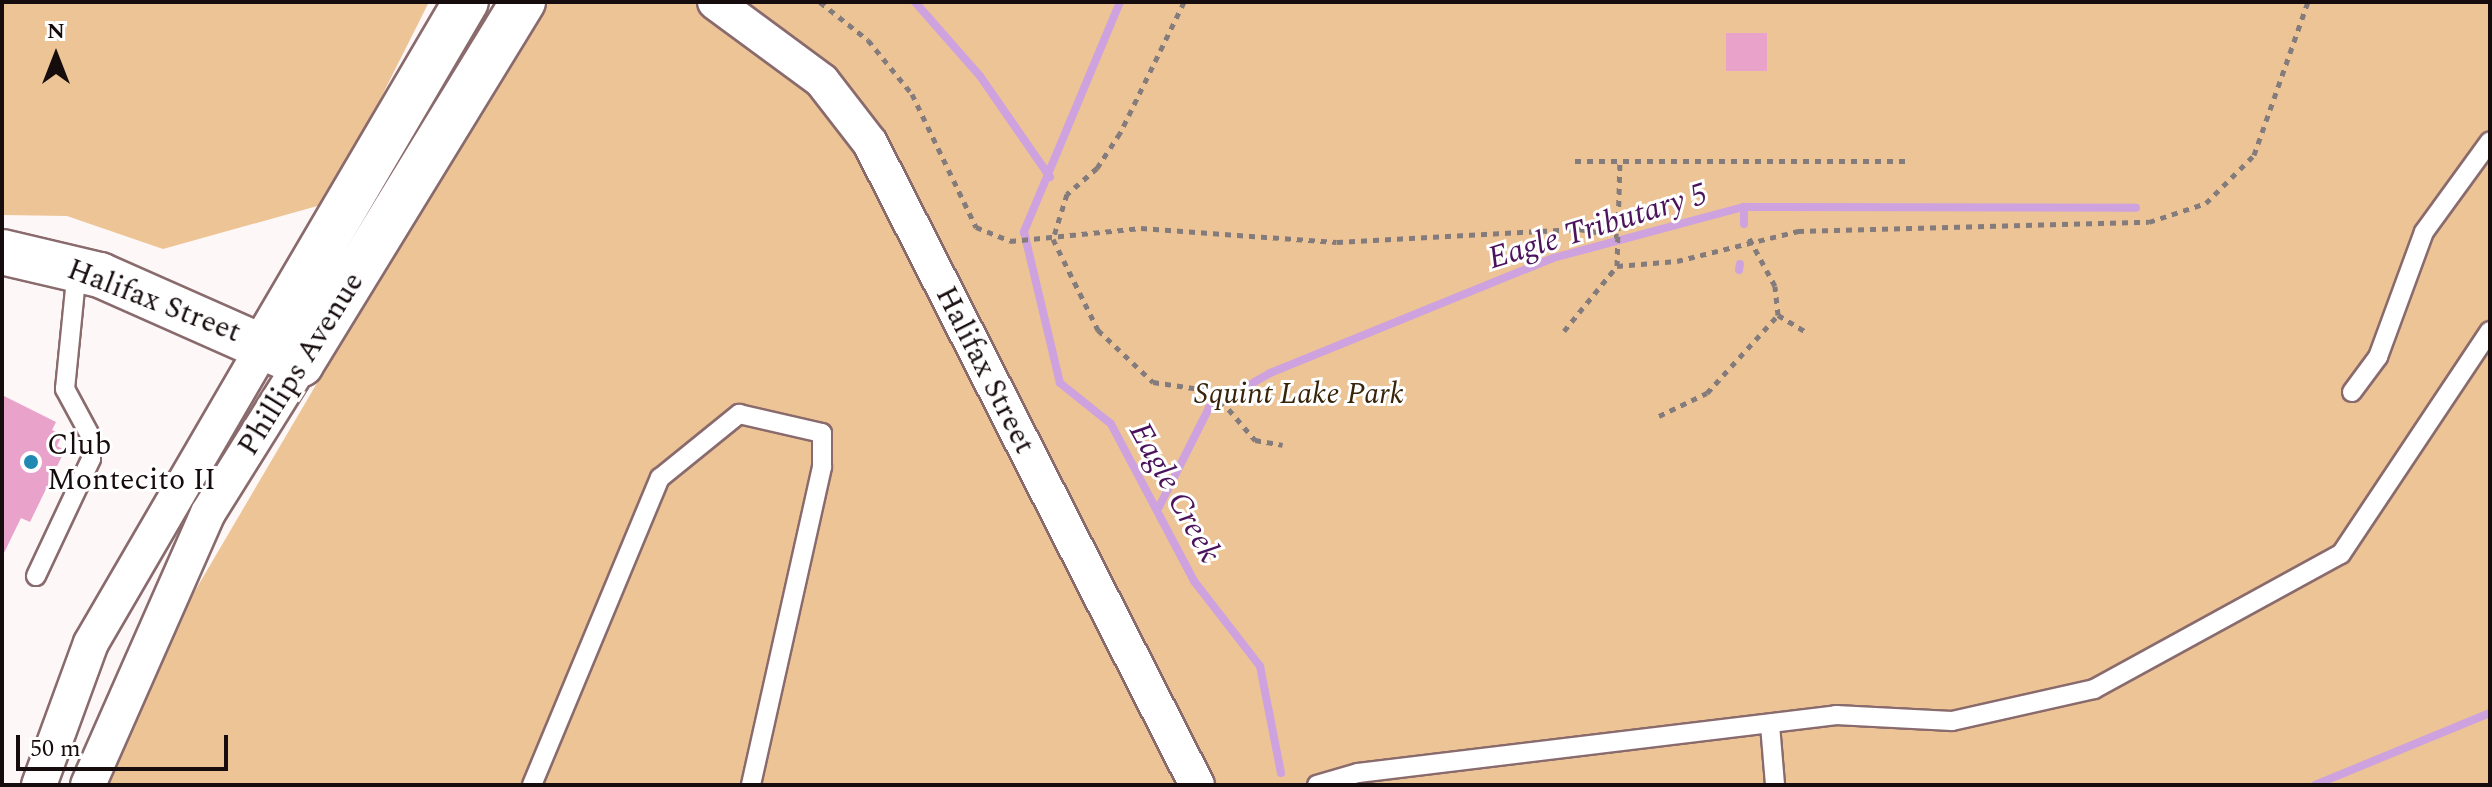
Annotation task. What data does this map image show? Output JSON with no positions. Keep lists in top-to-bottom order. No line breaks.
{"streets":{"street":["Halifax Street","Phillips Avenue"]},"crossings":[["Halifax Street","Phillips Avenue"]],"water":["Eagle Tributary 5","Eagle Creek"],"parks":["Squint Lake Park"],"places":["Club Montecito II"],"scale_bar":"50 m","north":"top"}
